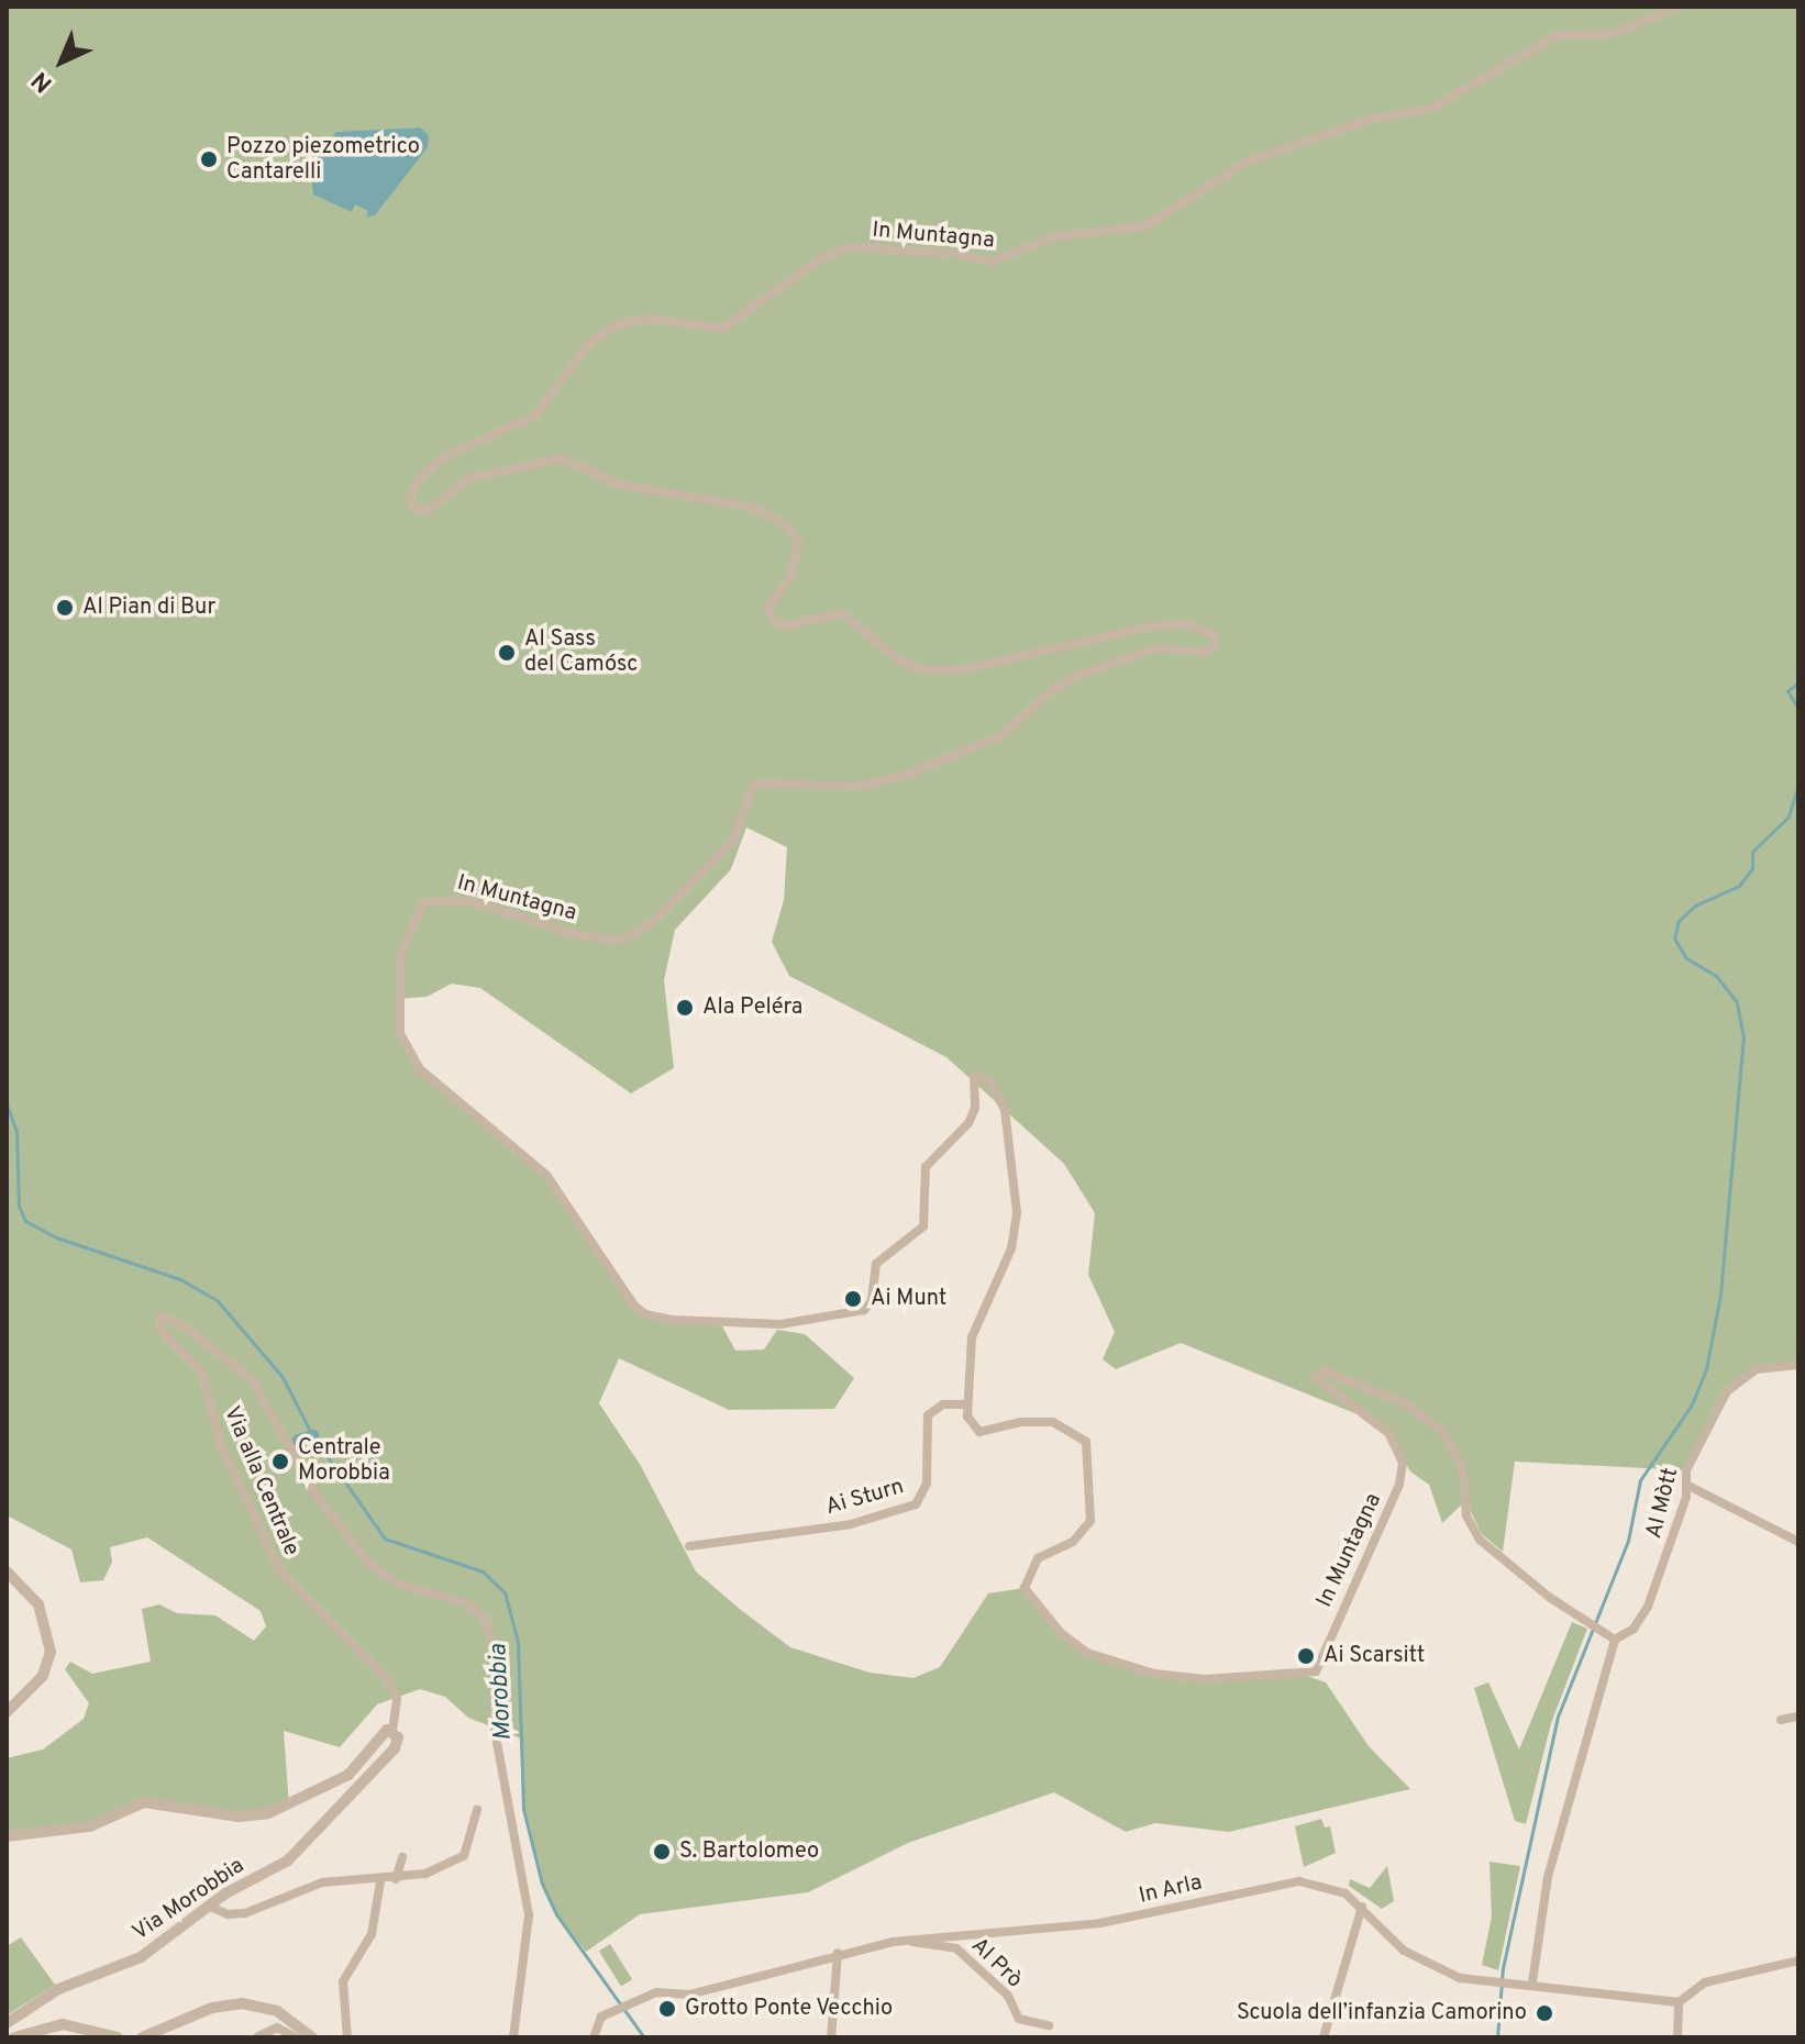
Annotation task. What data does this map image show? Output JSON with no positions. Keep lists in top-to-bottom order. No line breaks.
{"streets":{"street":["In Muntagna","Via alla Centrale","Ai Sturn","Al Mòtt","In Arla","Via Morobbia","Al Prò"]},"crossings":[["In Muntagna","Ai Sturn"],["In Muntagna","Al Mòtt"],["Via alla Centrale","Via Morobbia"],["In Arla","Al Prò"]],"water":["Morobbia"],"places":["Pozzo piezometrico Cantarelli","Al Pian di Bur","Al Sass del Camósc","Ala Peléra","Ai Munt","Centrale Morobbia","Ai Scarsitt","S. Bartolomeo","Grotto Ponte Vecchio","Scuola dell’infanzia Camorino"],"north":"bottom left"}
